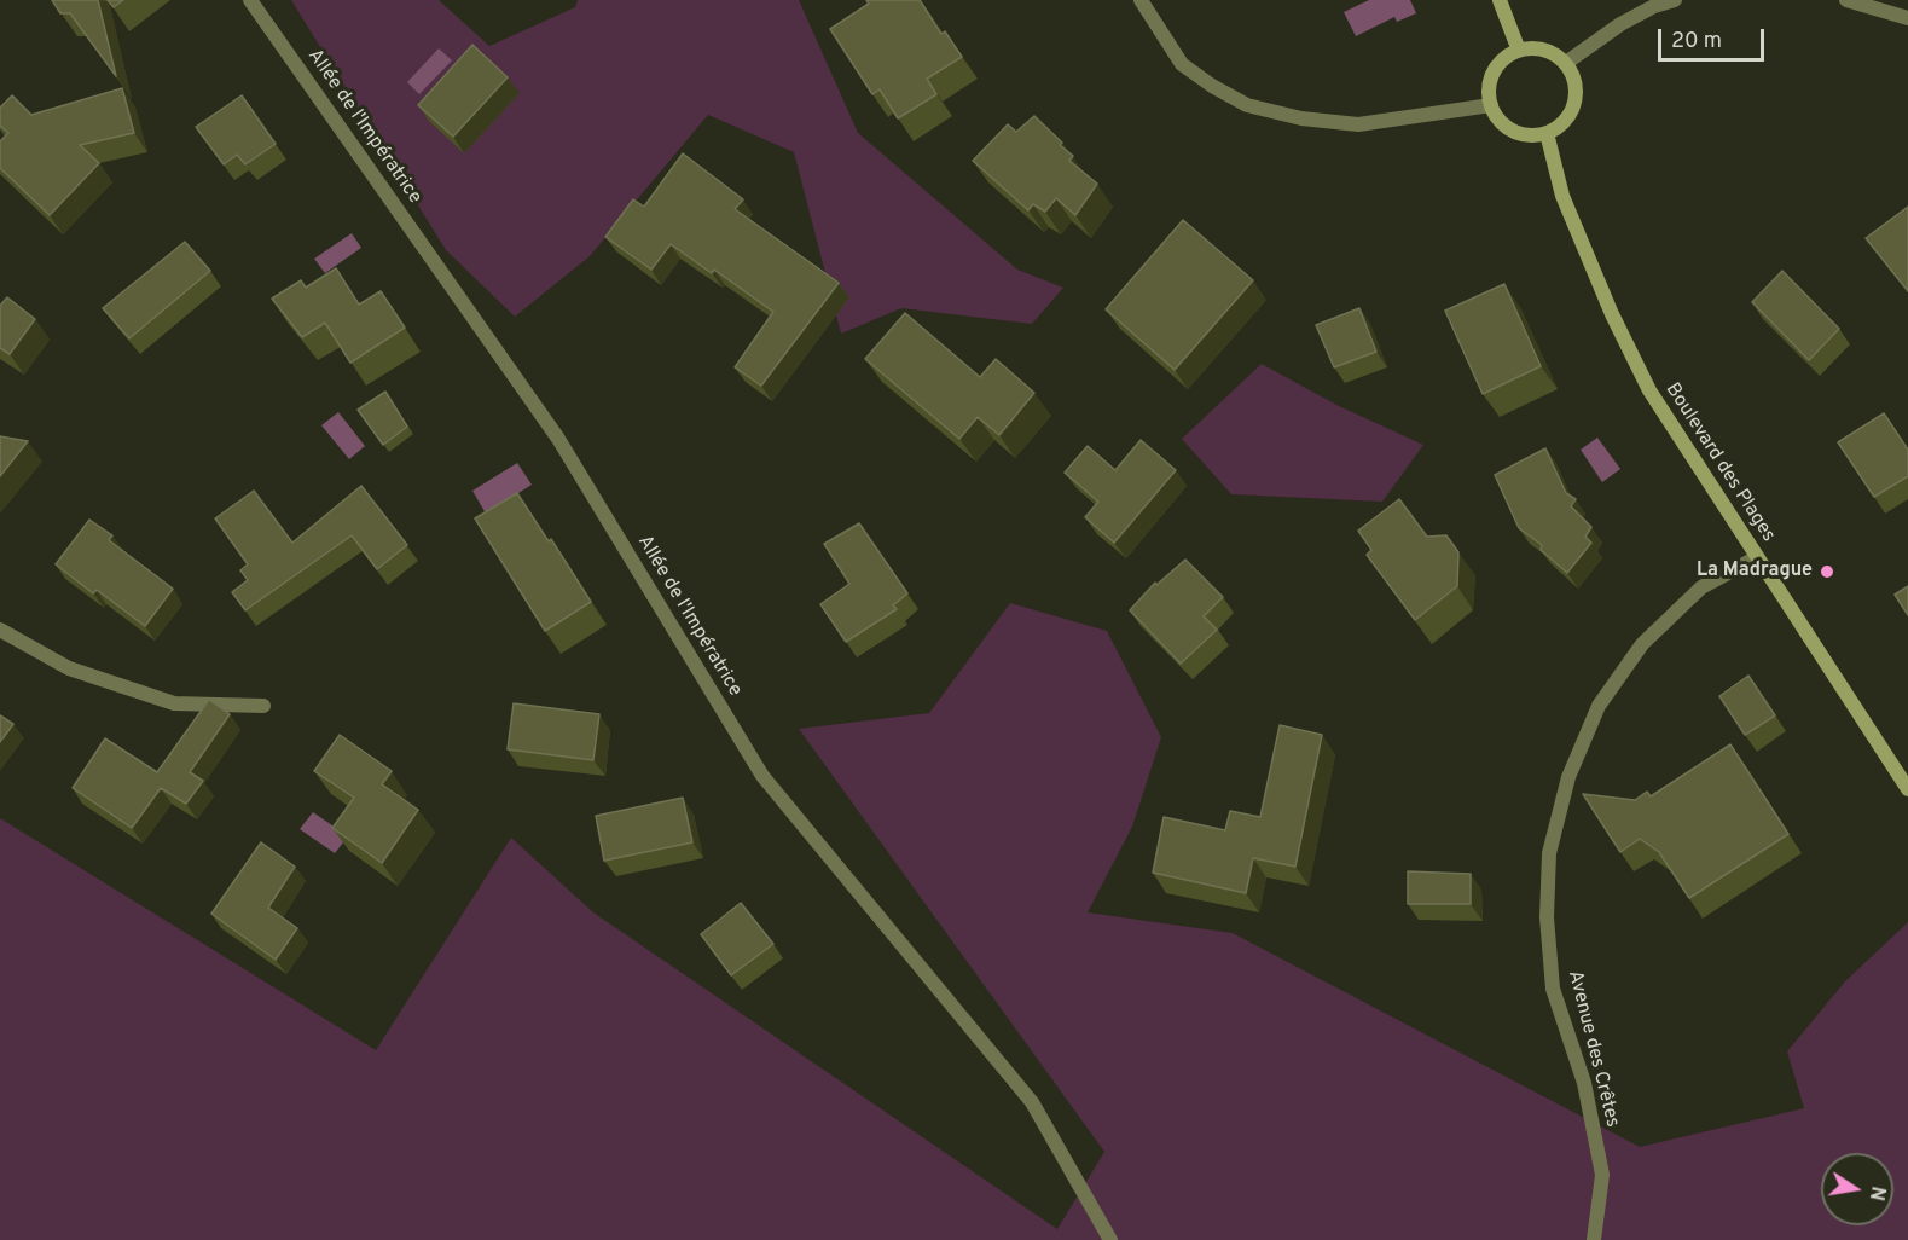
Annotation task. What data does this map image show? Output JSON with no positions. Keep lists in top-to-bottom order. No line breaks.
{"streets":{"main road":["Boulevard des Plages"],"street":["Allée de l'Impératrice","Avenue des Crêtes"]},"crossings":[["Boulevard des Plages","Avenue des Crêtes"]],"places":["La Madrague"],"scale_bar":"20 m","north":"right"}
